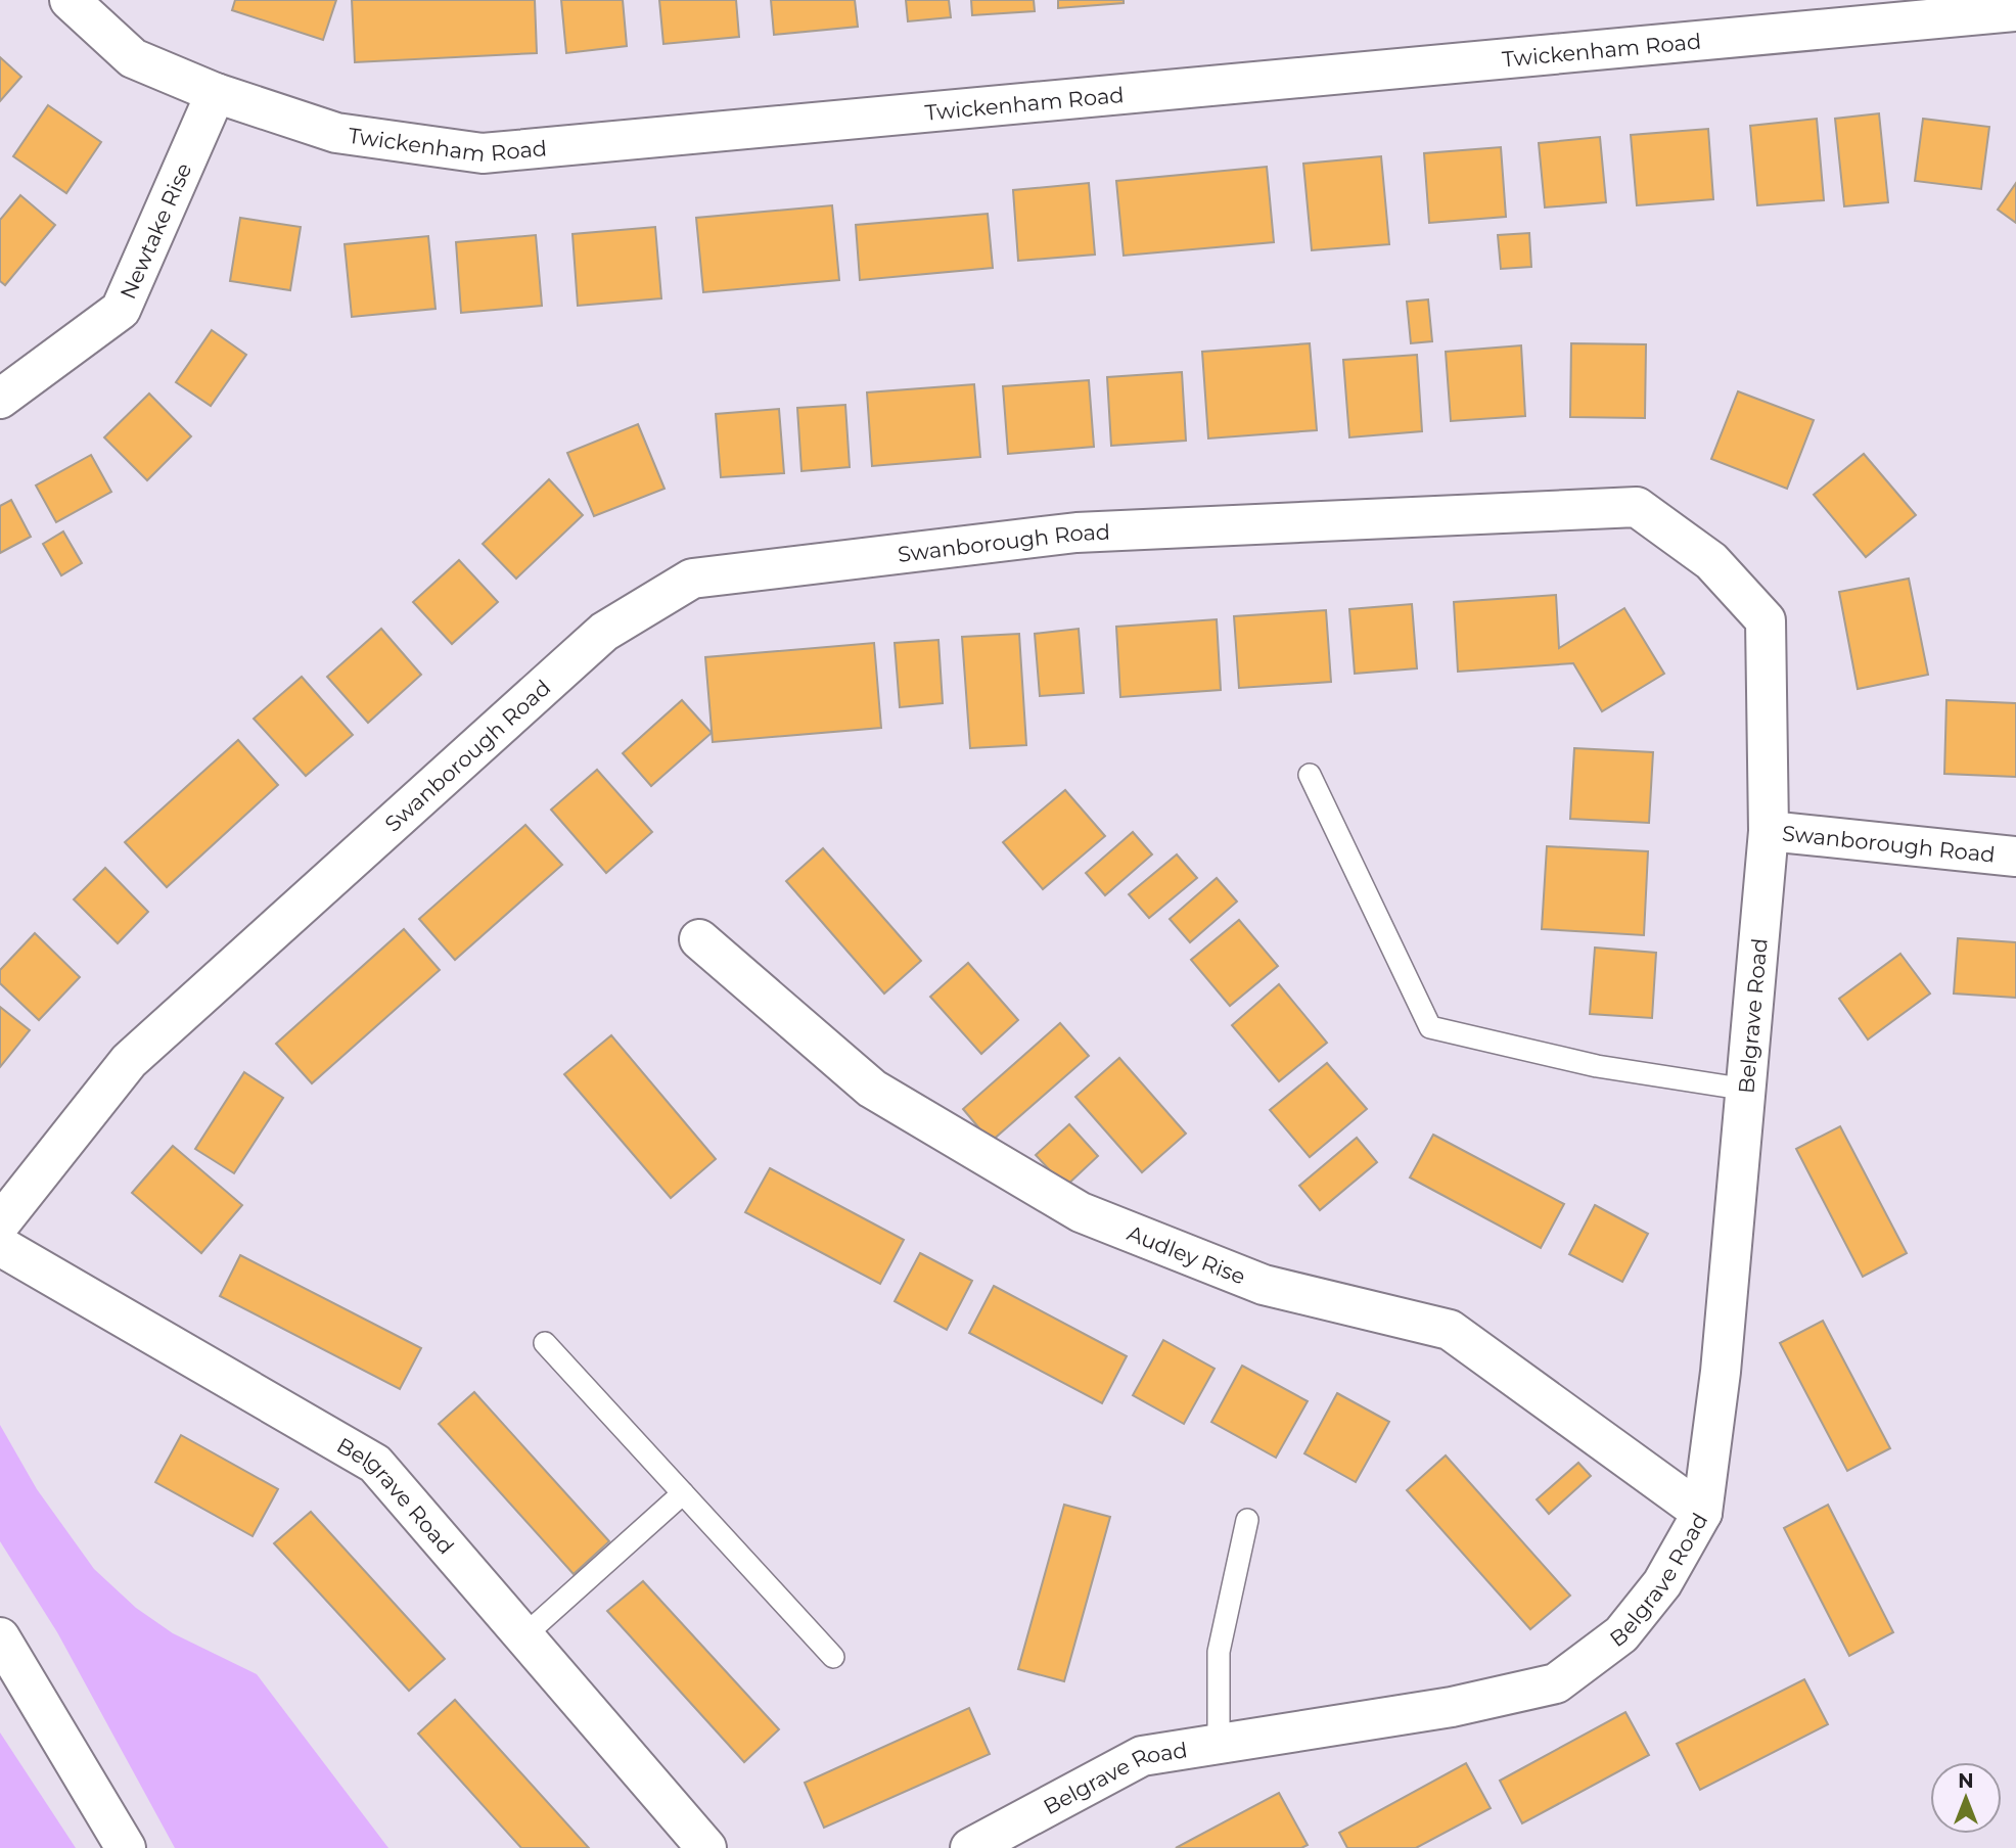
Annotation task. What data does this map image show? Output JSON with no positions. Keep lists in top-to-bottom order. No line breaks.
{"streets":{"street":["Twickenham Road","Newtake Rise","Swanborough Road","Belgrave Road","Audley Rise"]},"crossings":[["Twickenham Road","Newtake Rise"],["Swanborough Road","Belgrave Road"],["Belgrave Road","Audley Rise"]],"north":"top"}
